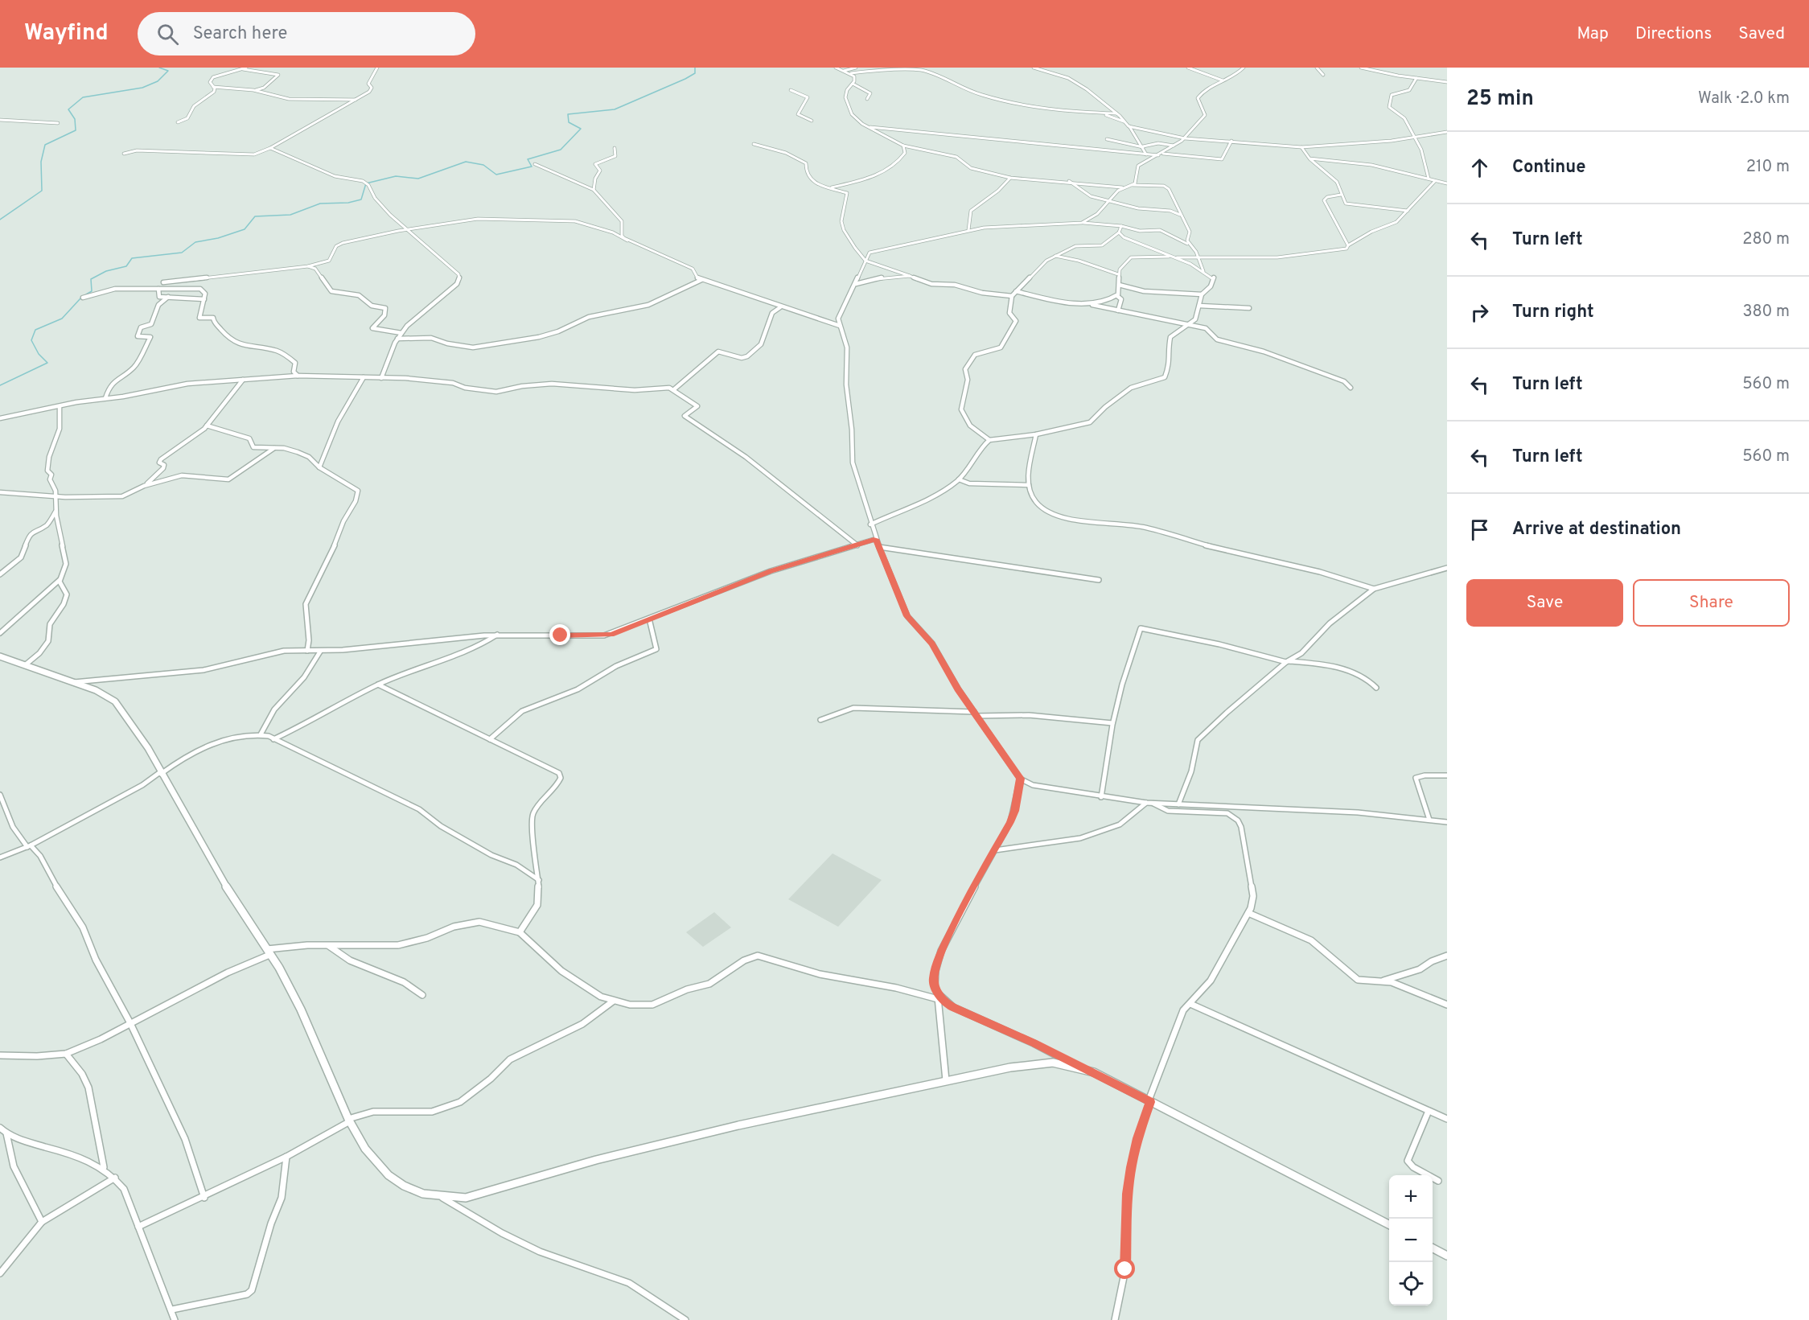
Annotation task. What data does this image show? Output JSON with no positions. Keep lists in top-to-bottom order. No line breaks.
{"page":{"header":"Wayfind","search":"Search here","nav":["Map","Directions","Saved"],"heading":["25 min","Walk · 2.0 km"],"list":[["Continue","210 m"],["Turn left","280 m"],["Turn right","380 m"],["Turn left","560 m"],["Turn left","560 m"],"Arrive at destination"],"buttons":["Save","Share"],"map_buttons":["+","−"]}}
